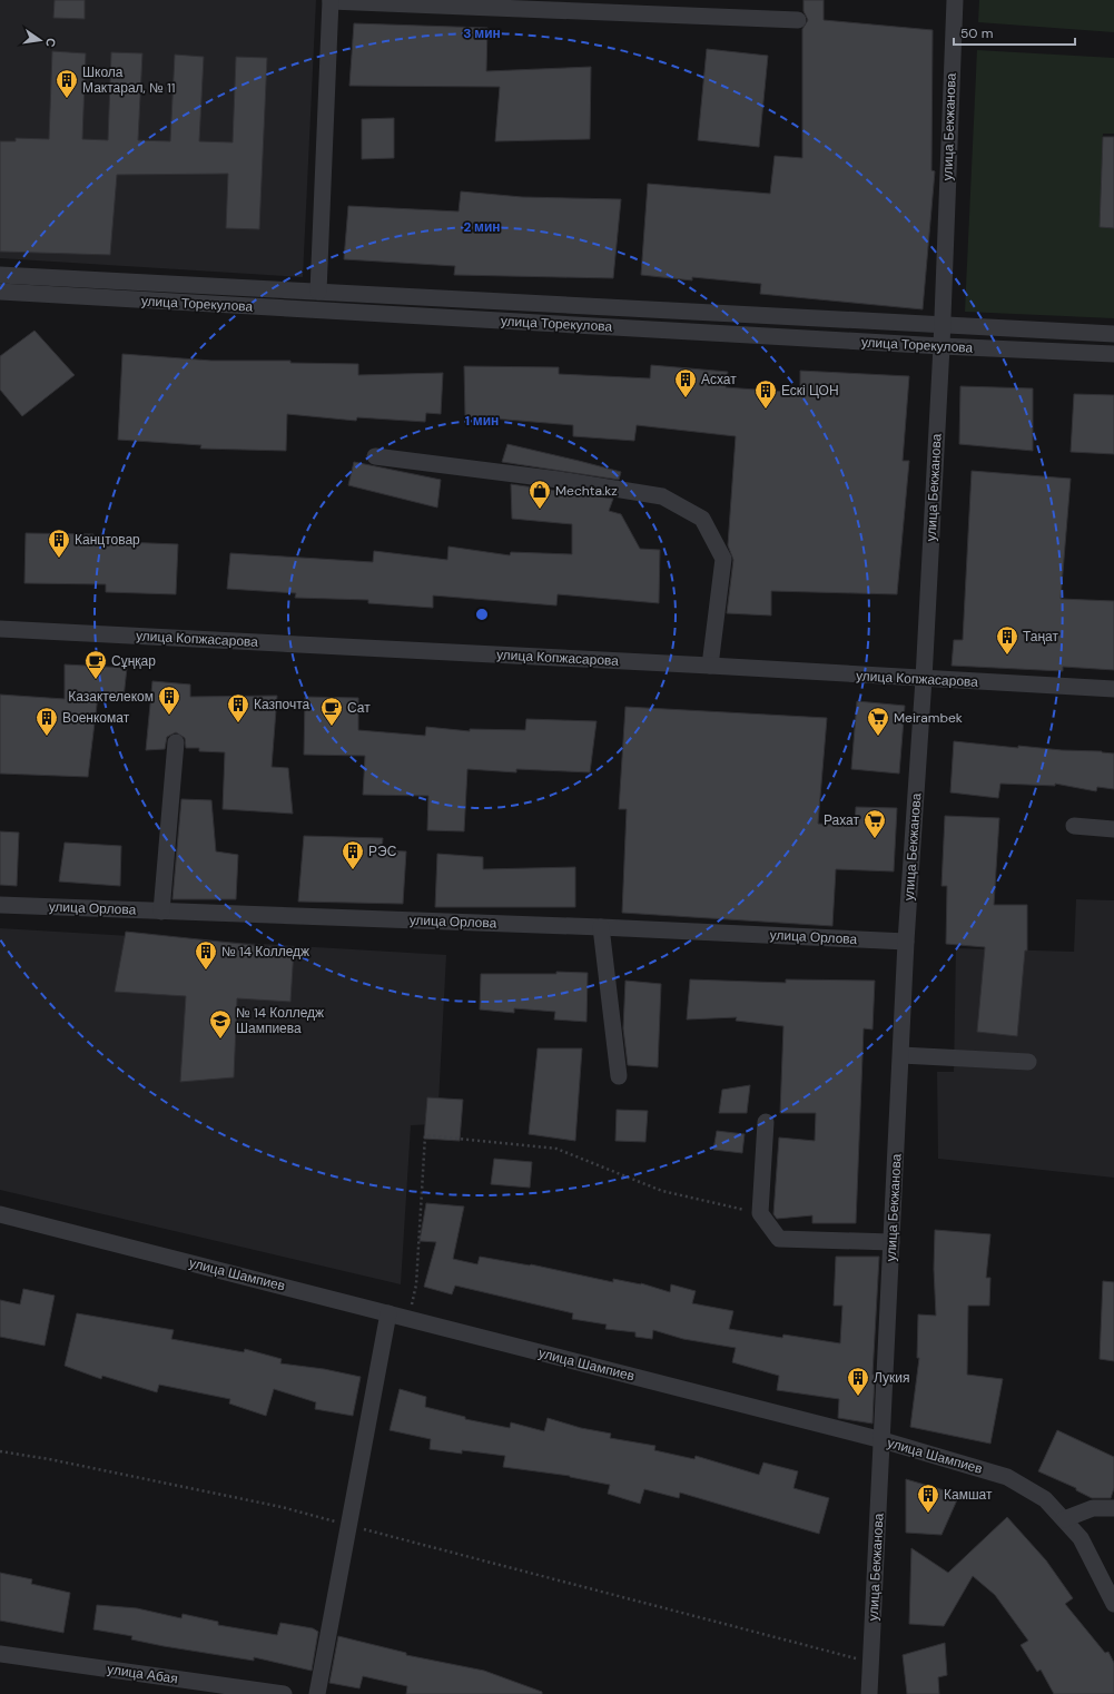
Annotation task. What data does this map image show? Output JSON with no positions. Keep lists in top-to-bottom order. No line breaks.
{"streets":{"street":["улица Бекжанова","улица Торекулова","улица Копжасарова","улица Орлова","улица Шампиев","улица Абая"]},"crossings":[["улица Бекжанова","улица Торекулова"],["улица Бекжанова","улица Копжасарова"],["улица Бекжанова","улица Орлова"],["улица Бекжанова","улица Шампиев"]],"places":{"building":["Школа Мактарал, № 11","Асхат","Ескі ЦОН","Канцтовар","Таңат","Казактелеком","Казпочта","Военкомат","РЭС","№ 14 Колледж","Лукия","Камшат"],"shop":["Mechta.kz"],"cafe":["Сұңқар","Сат"],"supermarket":["Meirambek","Рахат"],"school or university":["№ 14 Колледж Шампиева"]},"scale_bar":"50 m","north":"right","rings":["3 мин","2 мин","1 мин"]}
